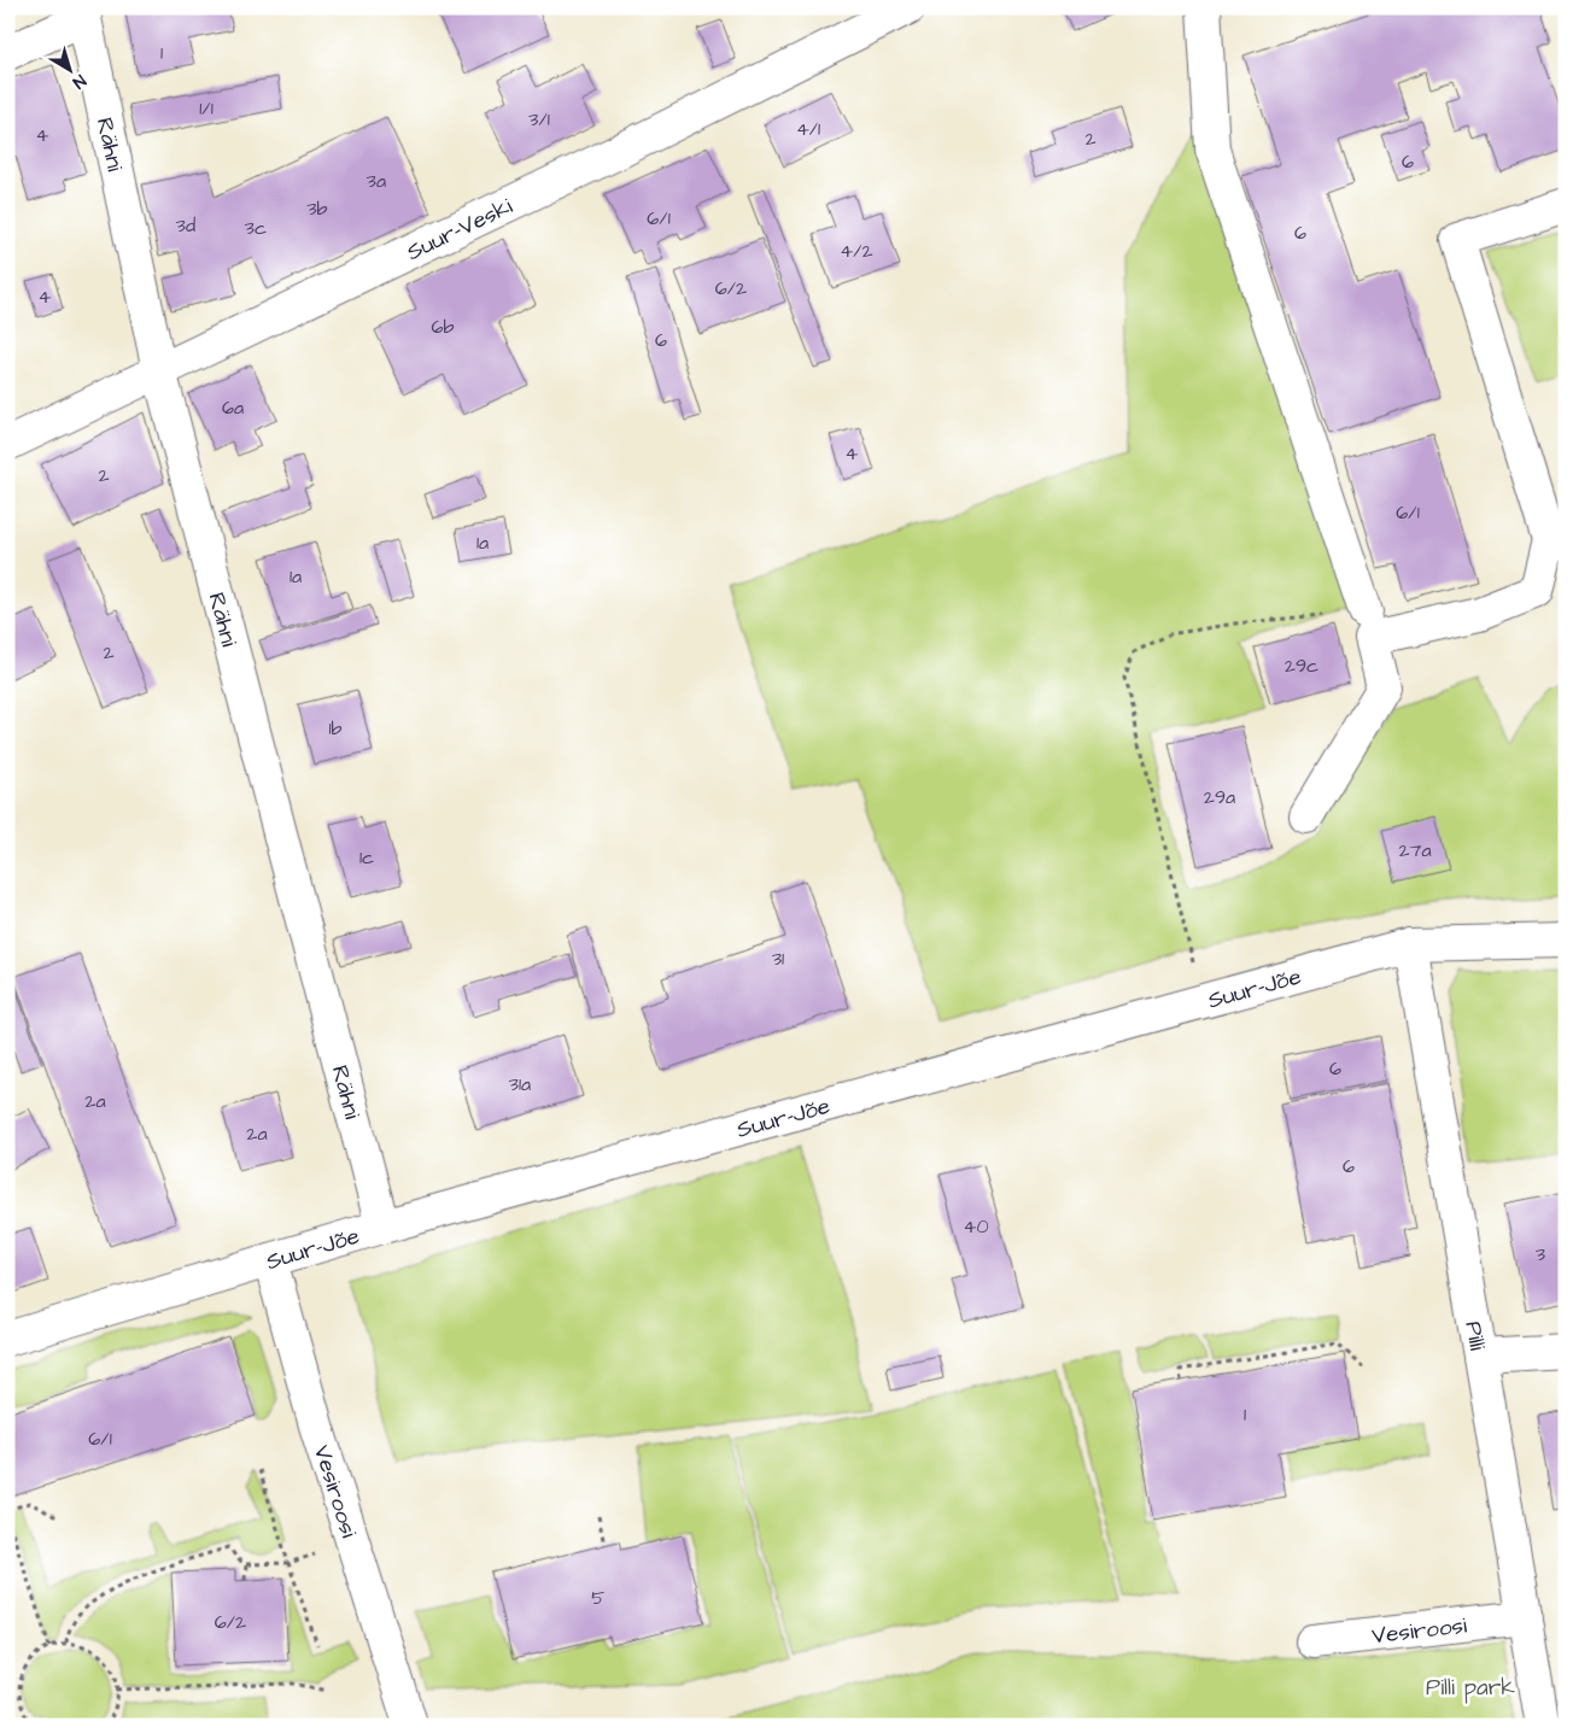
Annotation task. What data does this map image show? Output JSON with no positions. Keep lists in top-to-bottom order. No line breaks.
{"streets":{"street":["Rähni","Suur-Veski","Suur-Jõe","Pilli","Vesiroosi"]},"crossings":[["Rähni","Suur-Veski"],["Rähni","Suur-Jõe"],["Suur-Jõe","Pilli"],["Suur-Jõe","Vesiroosi"],["Pilli","Vesiroosi"]],"parks":["Pilli park"],"house_numbers":["1","1/1","3/1","4/1","4","2","6","3a","3b","6/1","3d","3c","6","4/2","6/2","4","6b","6","6a","4","2","6/1","1a","1a","2","29c","1b","29a","27a","1c","31","6","31a","2a","2a","6","40","3","1","6/1","5","6/2"],"north":"bottom right"}
